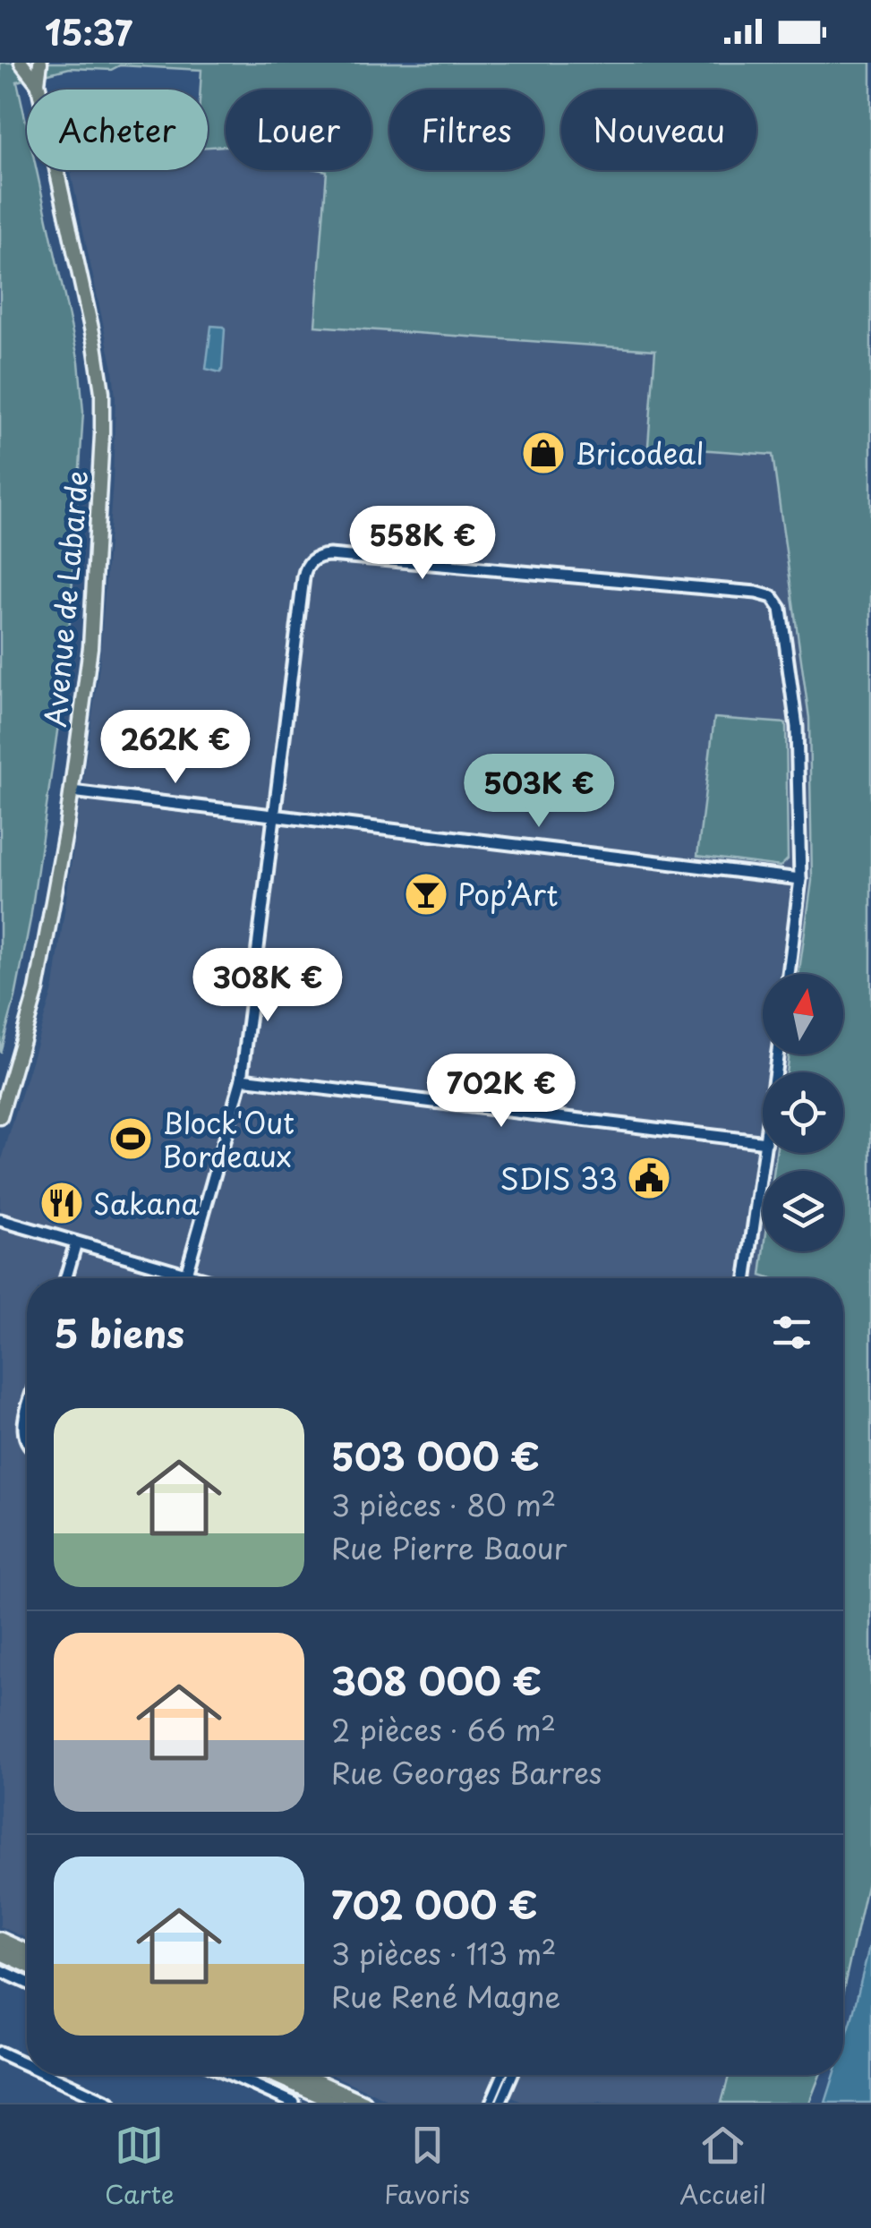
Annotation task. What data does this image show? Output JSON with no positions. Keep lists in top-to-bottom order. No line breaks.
{"streets":{"main road":["Avenue de Labarde"]},"places":{"shop":["Bricodeal"],"bar":["Pop’Art"],"sports":["Block'Out Bordeaux"],"public building":["SDIS 33"],"restaurant":["Sakana"]},"north":"top","page":{"status":"15:37","chip":["Acheter","Louer","Filtres","Nouveau"],"price":["558K €","262K €","503K €","308K €","702K €"],"heading":"5 biens","list":[{"name":"503 000 €","note":"3 pièces · 80 m² · Rue Pierre Baour"},{"name":"308 000 €","note":"2 pièces · 66 m² · Rue Georges Barres"},{"name":"702 000 €","note":"3 pièces · 113 m² · Rue René Magne"}],"tabs":["Carte","Favoris","Accueil"]}}
